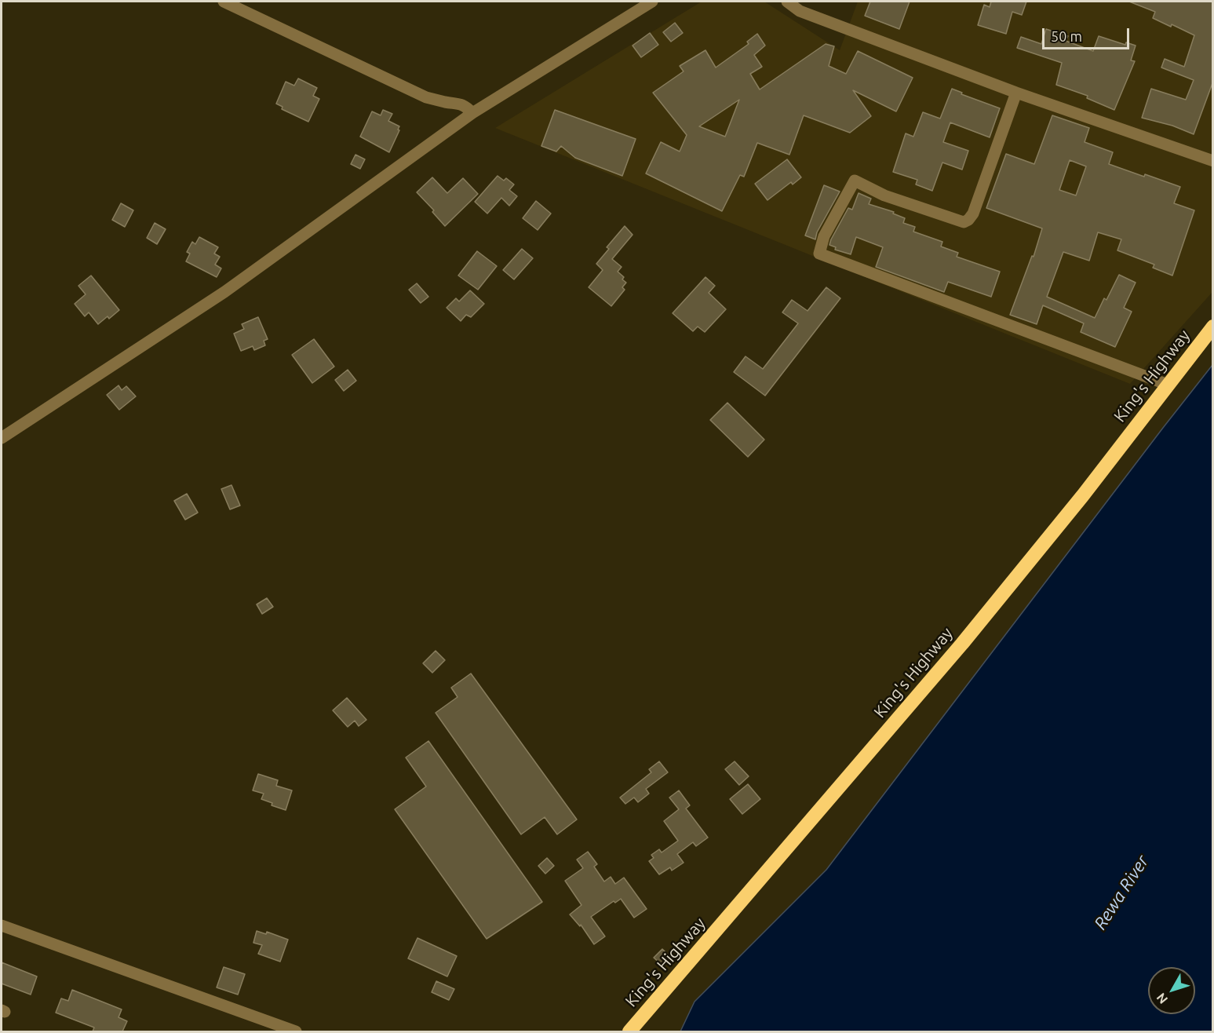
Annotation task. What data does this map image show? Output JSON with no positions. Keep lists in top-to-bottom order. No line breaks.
{"streets":{"highway":["King's Highway"]},"water":["Rewa River"],"scale_bar":"50 m","north":"bottom left"}
